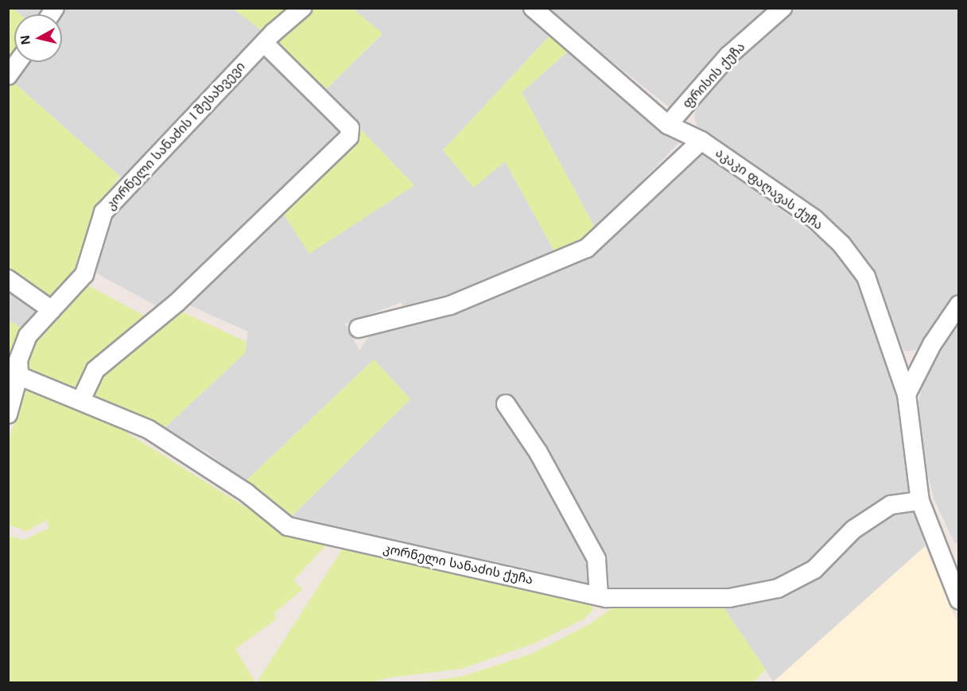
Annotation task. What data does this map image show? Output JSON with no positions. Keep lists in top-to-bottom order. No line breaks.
{"streets":{"street":["ფრისის ქუჩა","კორნელი სანაძის I შესახვევი","აკაკი ფაღავას ქუჩა","კორნელი სანაძის ქუჩა"]},"crossings":[["ფრისის ქუჩა","აკაკი ფაღავას ქუჩა"],["კორნელი სანაძის I შესახვევი","კორნელი სანაძის ქუჩა"],["აკაკი ფაღავას ქუჩა","კორნელი სანაძის ქუჩა"]],"north":"left"}
